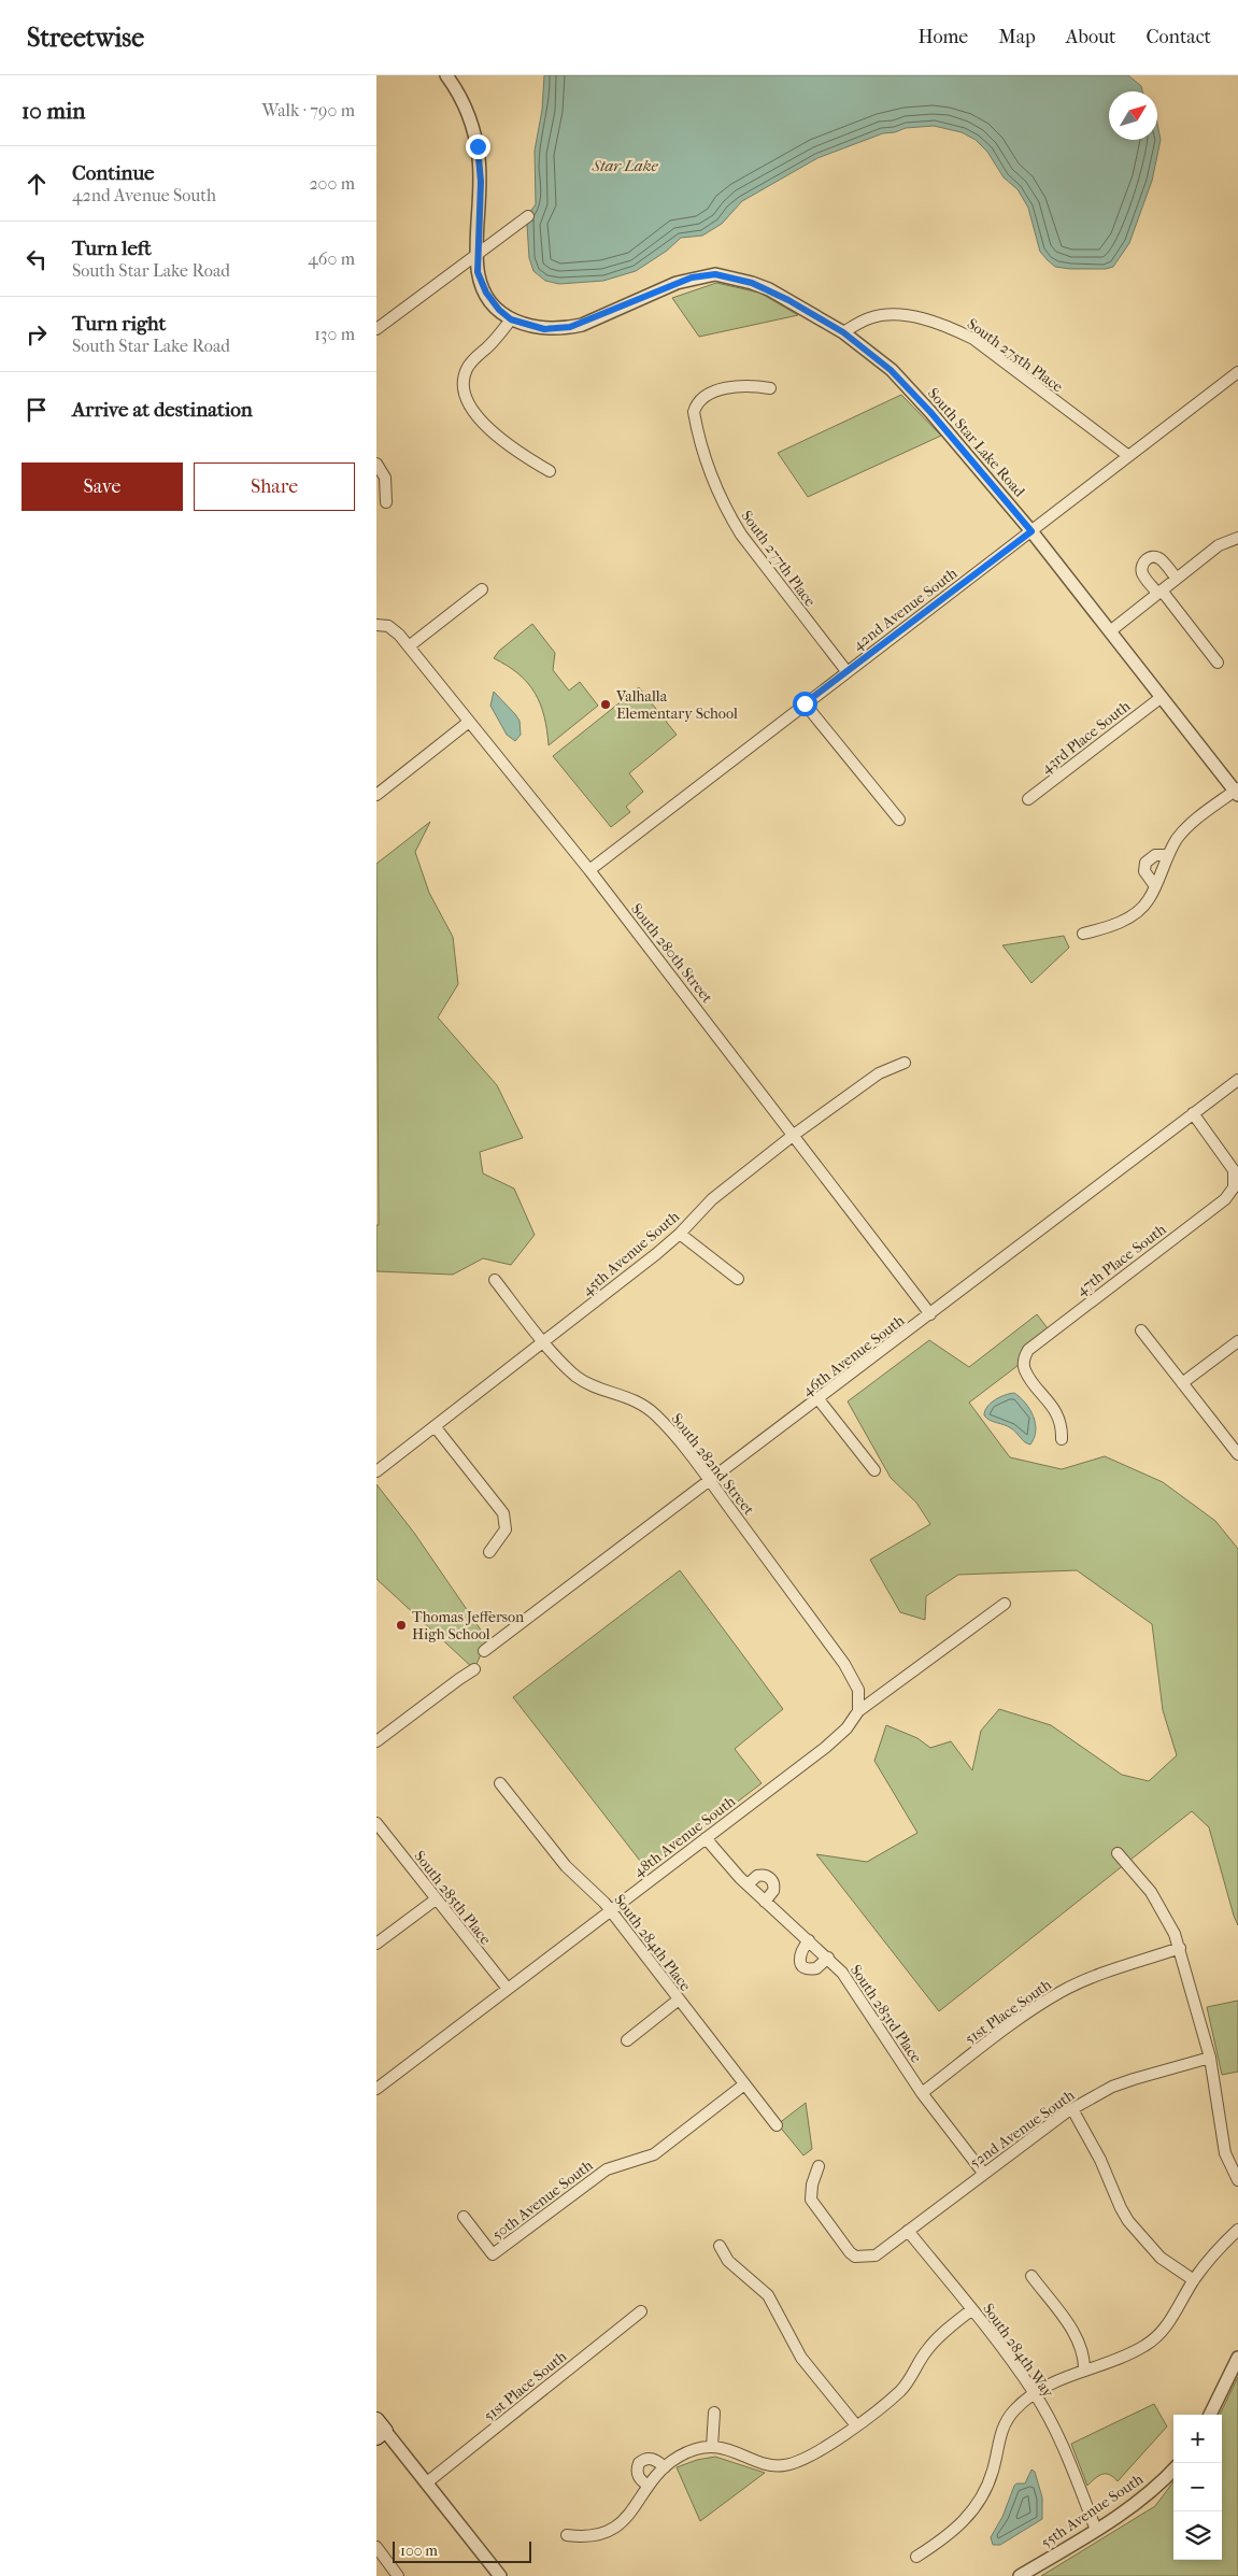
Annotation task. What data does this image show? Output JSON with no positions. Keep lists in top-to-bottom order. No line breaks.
{"streets":{"street":["South 275th Place","South Star Lake Road","South 277th Place","42nd Avenue South","43rd Place South","South 280th Street","45th Avenue South","47th Place South","46th Avenue South","South 282nd Street","48th Avenue South","South 285th Place","South 284th Place","51st Place South","South 283rd Place","52nd Avenue South","50th Avenue South","South 284th Way","55th Avenue South"]},"crossings":[["South 275th Place","South Star Lake Road"],["South 275th Place","42nd Avenue South"],["South Star Lake Road","42nd Avenue South"],["South Star Lake Road","43rd Place South"],["South 277th Place","42nd Avenue South"],["42nd Avenue South","South 280th Street"],["South 280th Street","45th Avenue South"],["South 280th Street","46th Avenue South"],["45th Avenue South","South 282nd Street"],["47th Place South","46th Avenue South"],["46th Avenue South","South 282nd Street"],["South 282nd Street","48th Avenue South"],["48th Avenue South","South 285th Place"],["48th Avenue South","South 284th Place"],["48th Avenue South","South 283rd Place"],["South 284th Place","50th Avenue South"],["51st Place South","South 283rd Place"],["South 283rd Place","52nd Avenue South"],["52nd Avenue South","South 284th Way"],["South 284th Way","55th Avenue South"]],"water":["Star Lake"],"places":["Valhalla Elementary School","Thomas Jefferson High School"],"scale_bar":"100 m","north":"top right","page":{"header":"Streetwise","nav":["Home","Map","About","Contact"],"heading":["10 min","Walk · 790 m"],"list":[["Continue","42nd Avenue South","200 m"],["Turn left","South Star Lake Road","460 m"],["Turn right","South Star Lake Road","130 m"],"Arrive at destination"],"buttons":["Save","Share"],"map_buttons":["+","−"],"scale":"100 m"}}
